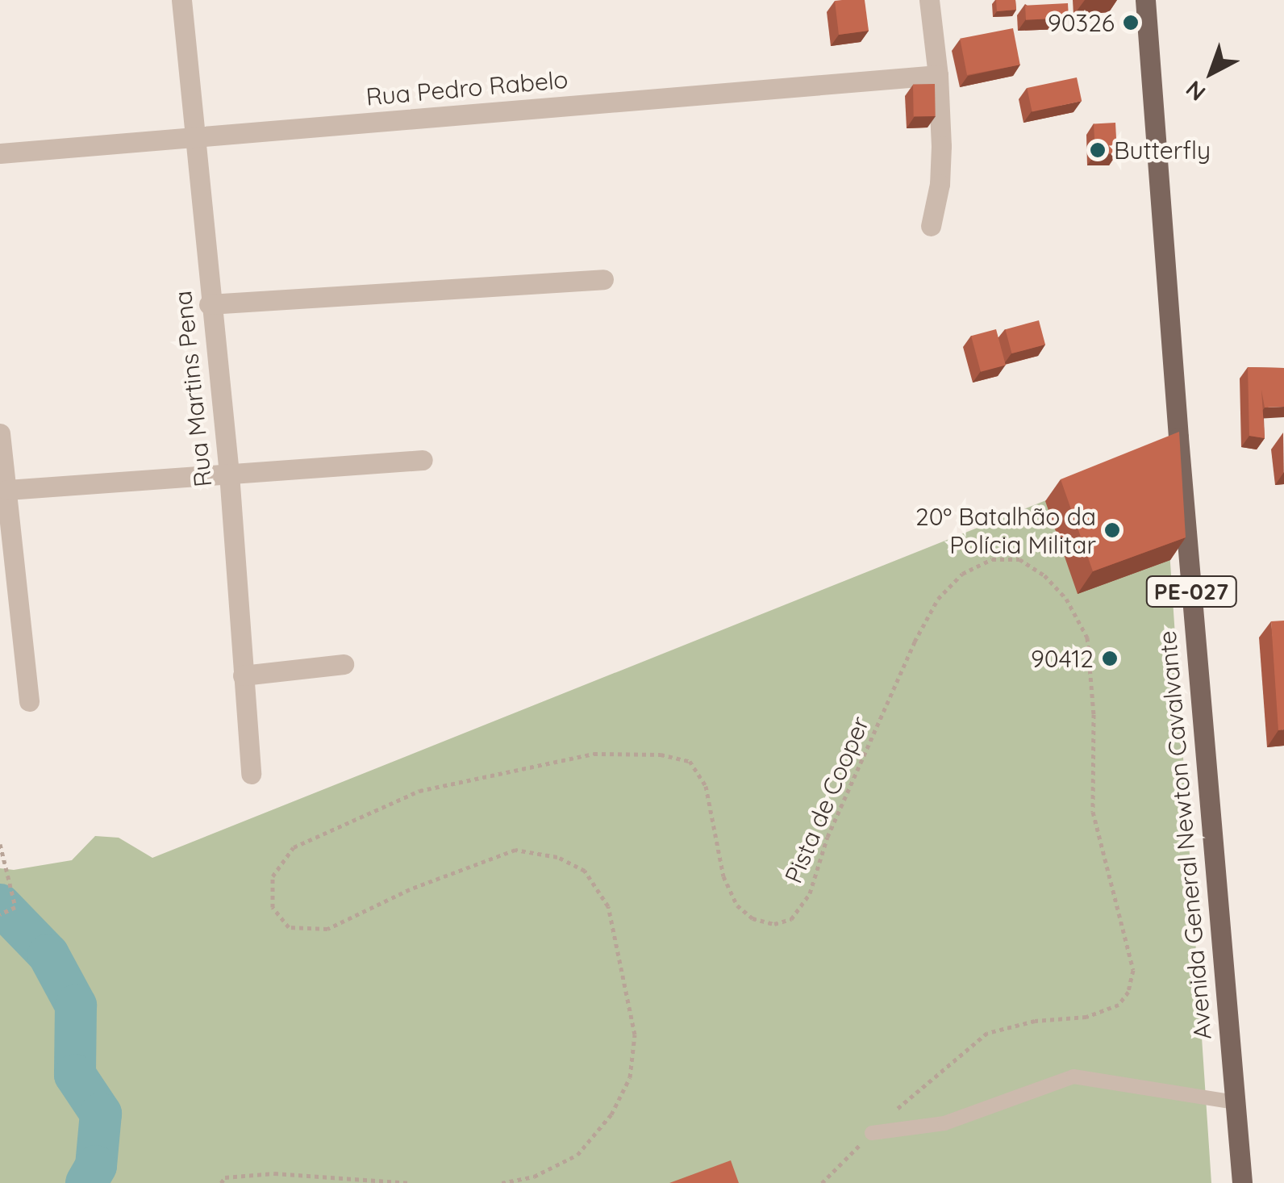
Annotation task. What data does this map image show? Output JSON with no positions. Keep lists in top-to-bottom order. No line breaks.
{"streets":{"main road":["PE-027","Avenida General Newton Cavalvante"],"street":["Rua Pedro Rabelo","Rua Martins Pena"],"path":["Pista de Cooper"]},"crossings":[["Rua Pedro Rabelo","Rua Martins Pena"]],"places":["90326","Butterfly","20º Batalhão da Polícia Militar","90412"],"north":"bottom left"}
